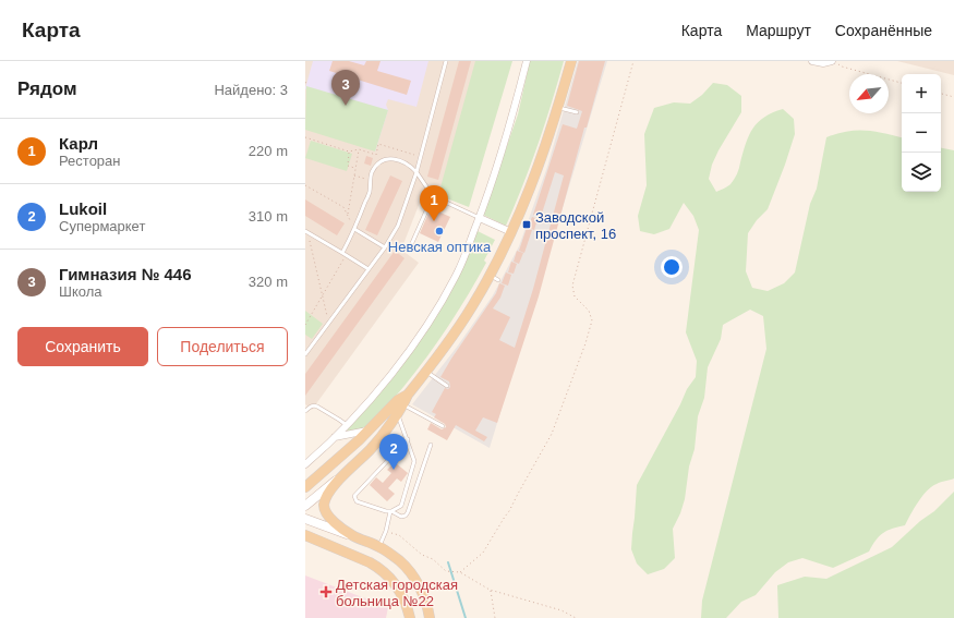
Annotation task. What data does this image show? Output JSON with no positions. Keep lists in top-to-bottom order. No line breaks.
{"places":{"transit":["Заводской проспект, 16"],"other":["Невская оптика"],"health":["Детская городская больница №22"]},"north":"bottom left","page":{"header":"Карта","nav":["Карта","Маршрут","Сохранённые"],"heading":["Рядом","Найдено: 3"],"pins":["3","1","2"],"map_buttons":["+","−"],"list":[{"mark":"1","name":"Карл","note":"Ресторан","value":"220 m"},{"mark":"2","name":"Lukoil","note":"Супермаркет","value":"310 m"},{"mark":"3","name":"Гимназия № 446","note":"Школа","value":"320 m"}],"buttons":["Сохранить","Поделиться"]}}
